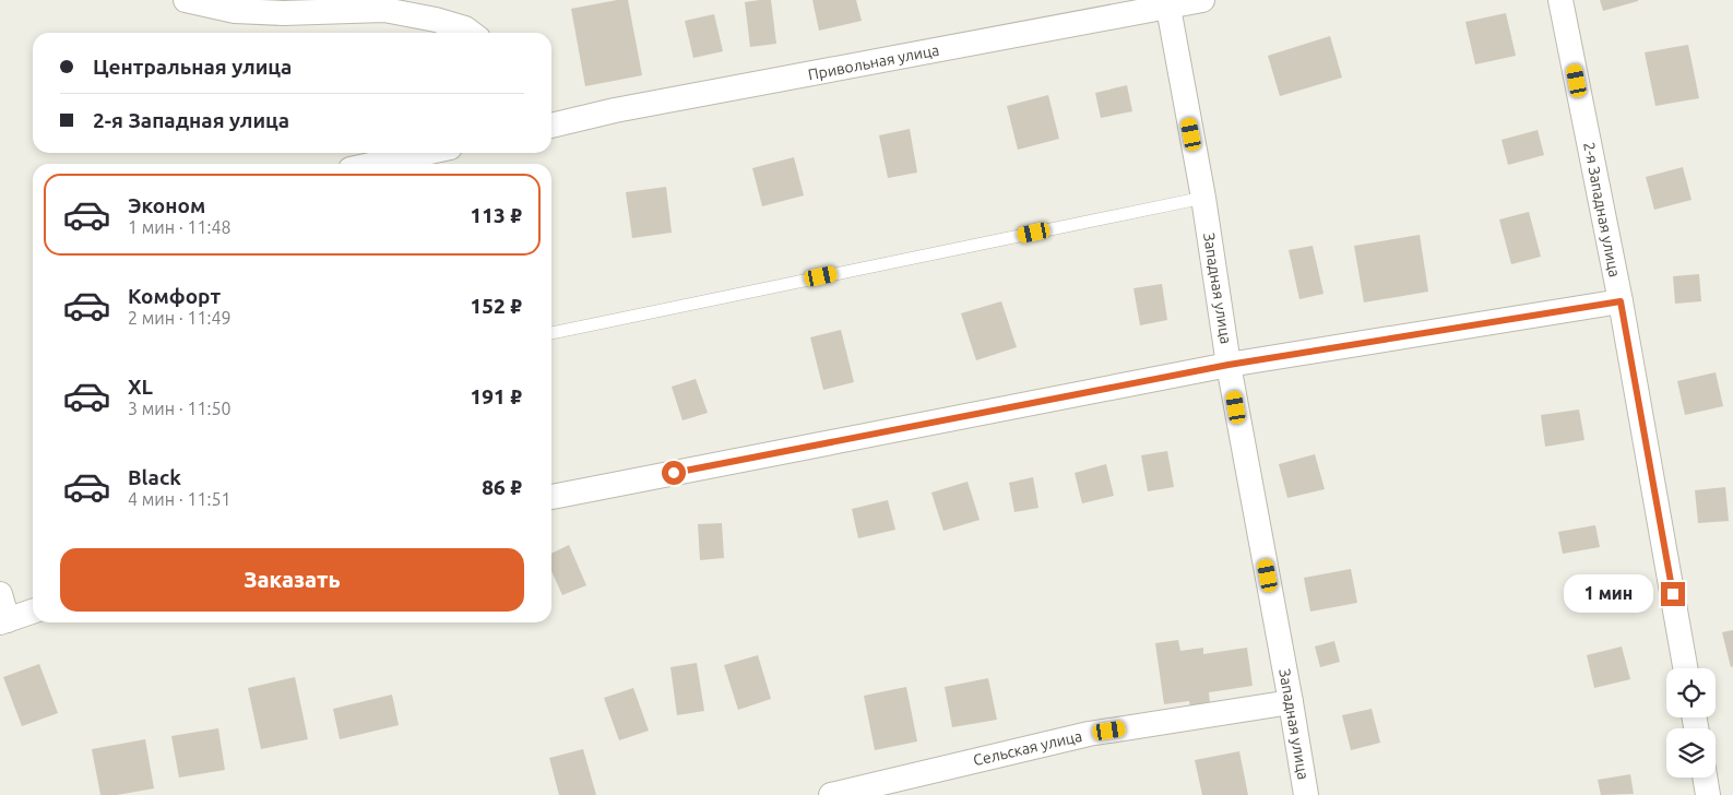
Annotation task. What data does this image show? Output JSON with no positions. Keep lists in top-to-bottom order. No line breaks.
{"streets":{"street":["Привольная улица","2-я Западная улица","Западная улица","Сельская улица"]},"crossings":[["Привольная улица","Западная улица"],["Западная улица","Сельская улица"]],"page":{"banner":["Центральная улица","2-я Западная улица"],"list":[{"name":"Эконом","note":"1 мин · 11:48","value":"113 ₽"},{"name":"Комфорт","note":"2 мин · 11:49","value":"152 ₽"},{"name":"XL","note":"3 мин · 11:50","value":"191 ₽"},{"name":"Black","note":"4 мин · 11:51","value":"86 ₽"}],"buttons":"Заказать","bubble":"1 мин"}}
